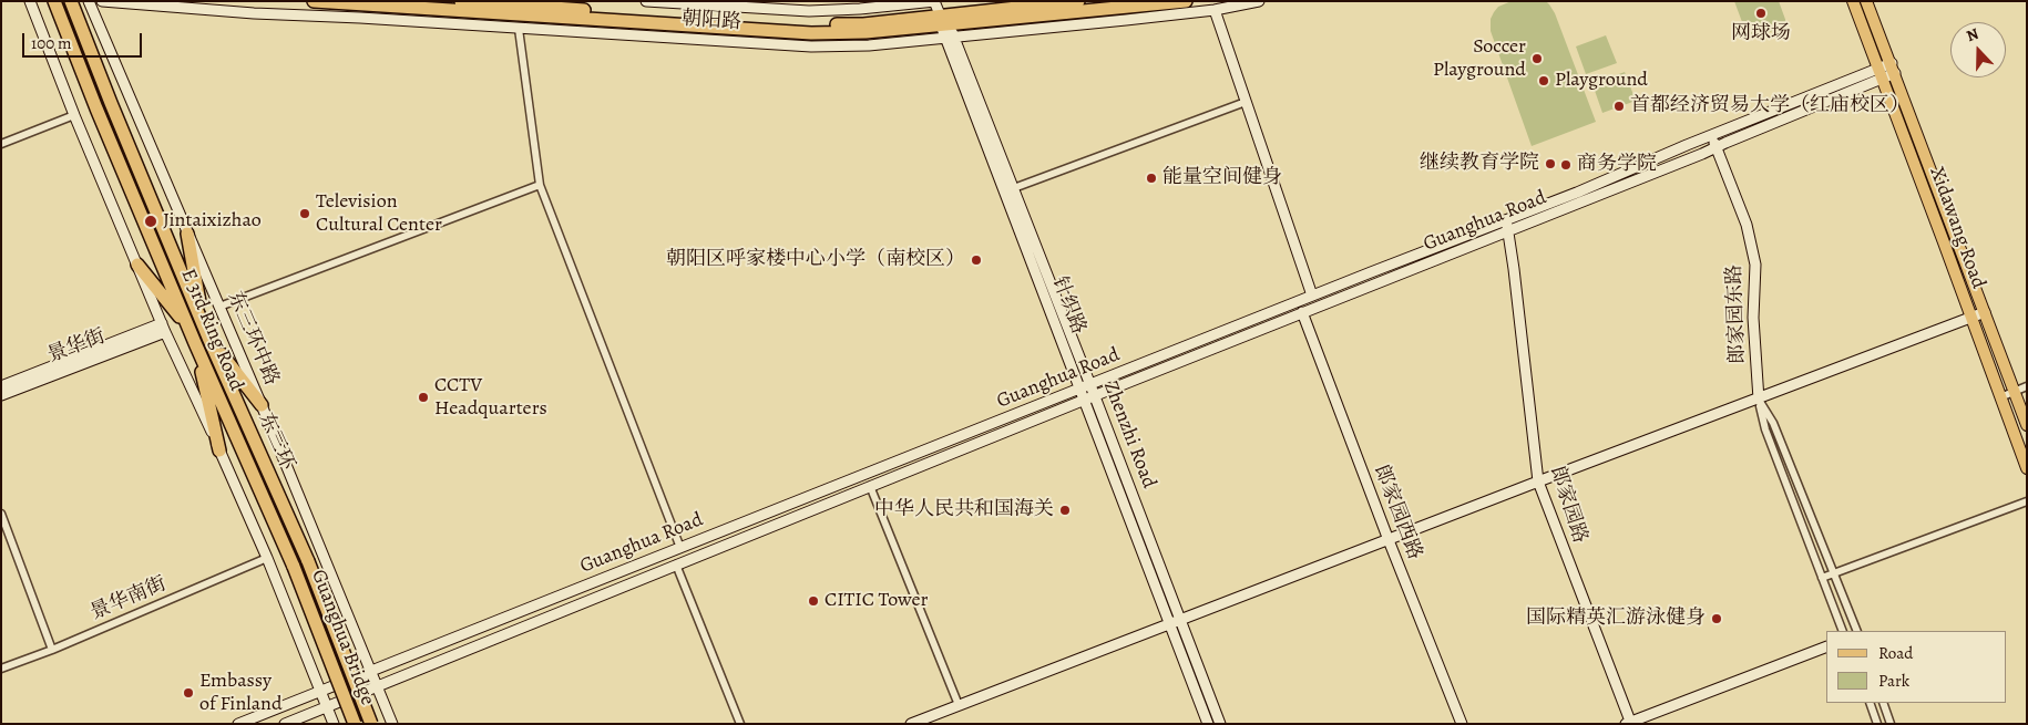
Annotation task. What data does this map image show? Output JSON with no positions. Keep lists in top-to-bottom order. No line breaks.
{"streets":{"highway":["朝阳路","E 3rd Ring Road","东三环","Guanghua Bridge"],"main road":["Xidawang Road"],"street":["Guanghua Road","郎家园东路","东三环中路","景华街","Zhenzhi Road","郎家园路","郎家园西路","景华南街"]},"crossings":[["朝阳路","Zhenzhi Road"],["Guanghua Road","Xidawang Road"],["Guanghua Road","郎家园东路"],["Guanghua Road","东三环中路"],["Guanghua Road","Zhenzhi Road"],["Guanghua Road","郎家园路"],["Guanghua Road","郎家园西路"],["E 3rd Ring Road","东三环"],["E 3rd Ring Road","Guanghua Bridge"]],"places":["网球场","Soccer Playground","Playground","首都经济贸易大学（红庙校区）","继续教育学院","商务学院","能量空间健身","Television Cultural Center","Jintaixizhao","朝阳区呼家楼中心小学（南校区）","CCTV Headquarters","中华人民共和国海关","CITIC Tower","国际精英汇游泳健身","Embassy of Finland"],"legend":["Road","Park"],"scale_bar":"100 m","north":"top"}
